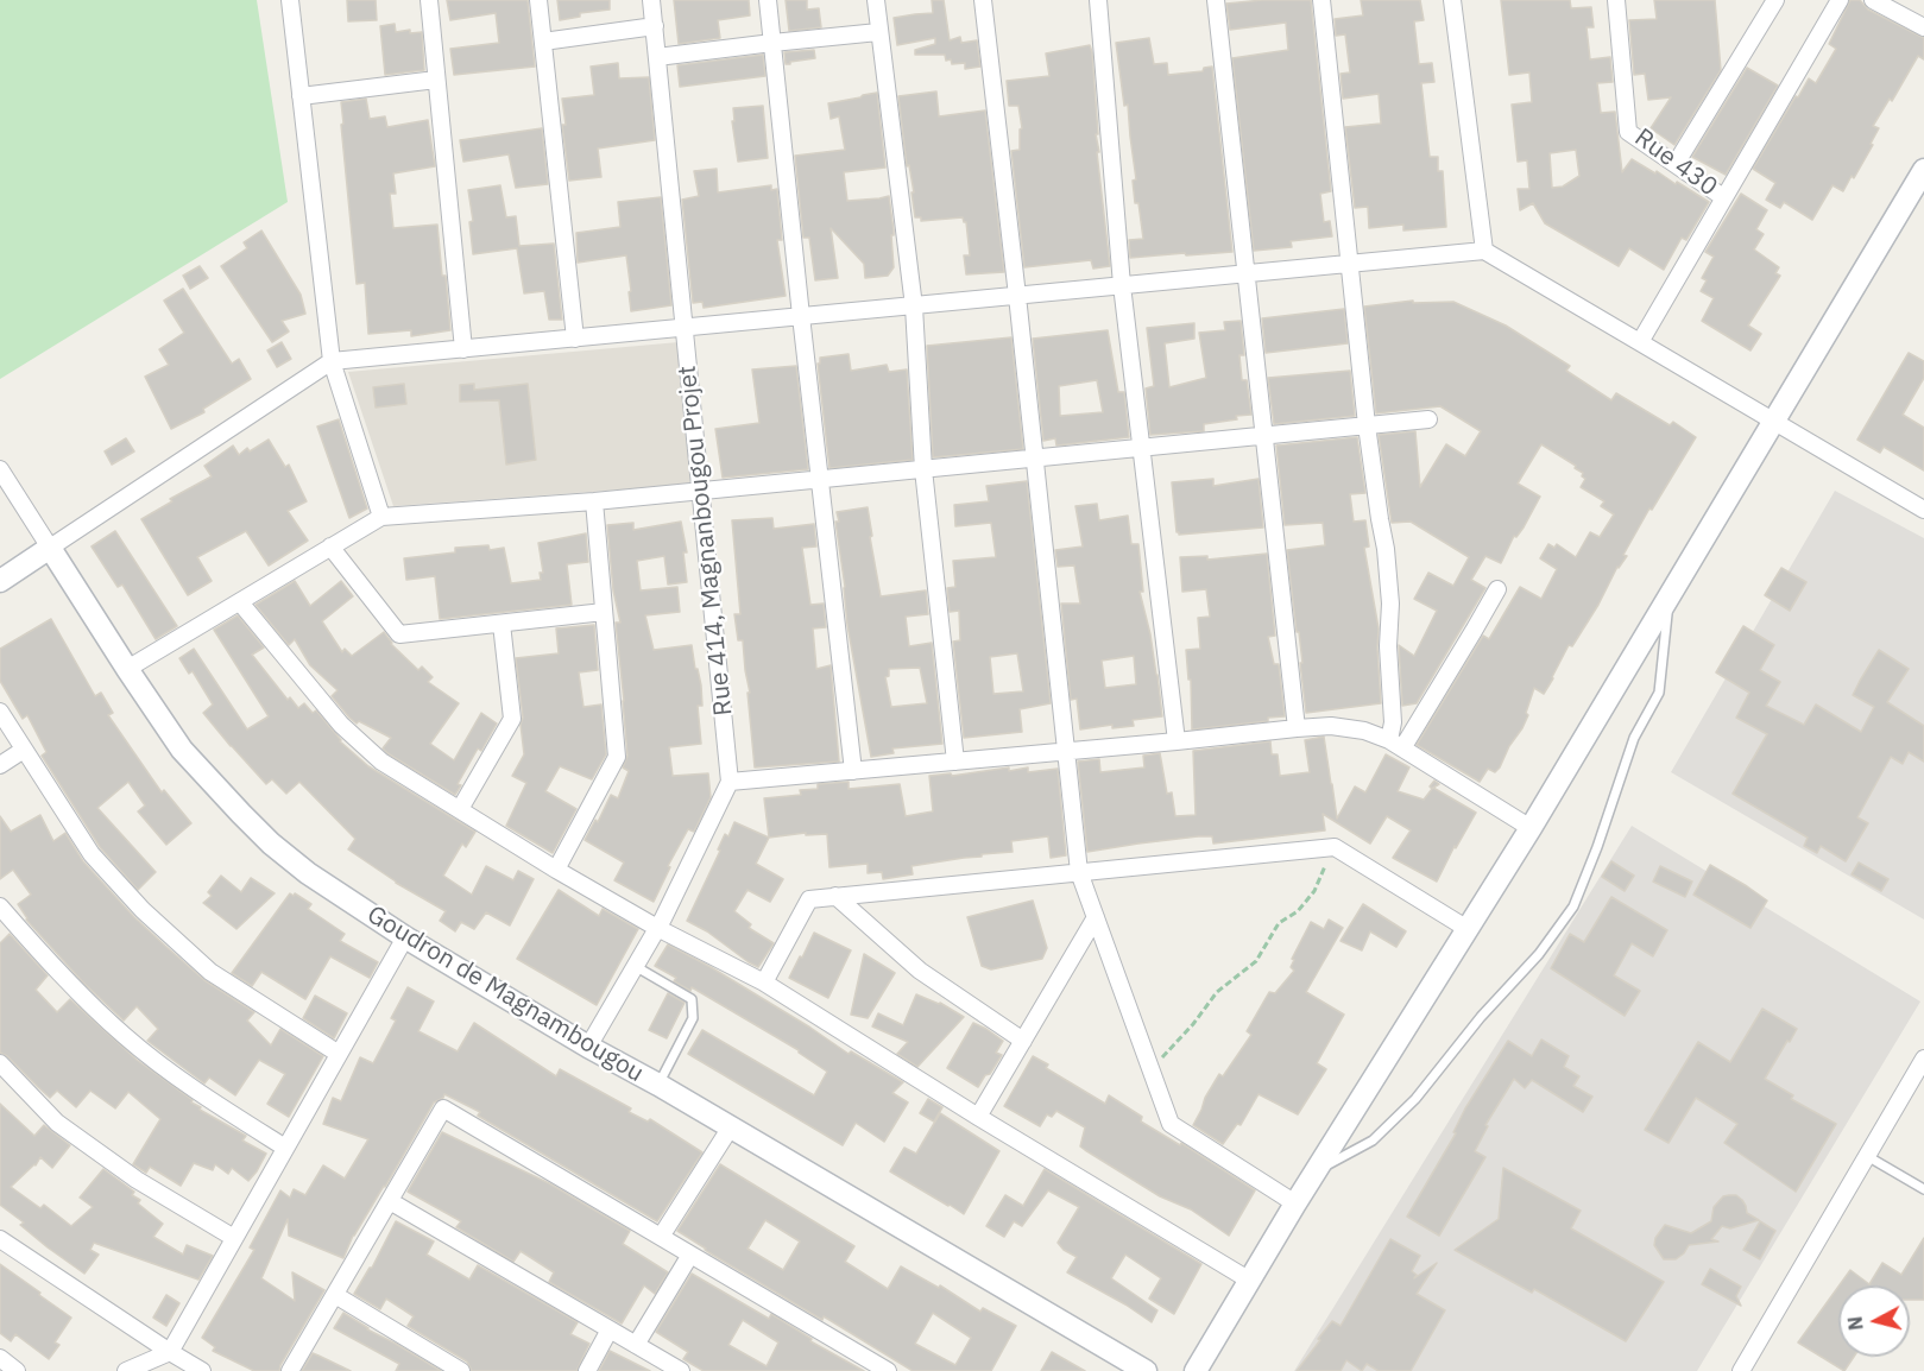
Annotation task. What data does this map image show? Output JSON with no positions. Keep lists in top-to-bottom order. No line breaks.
{"streets":{"street":["Rue 430","Rue 414, Magnanbougou Projet","Goudron de Magnambougou"]},"north":"left"}
